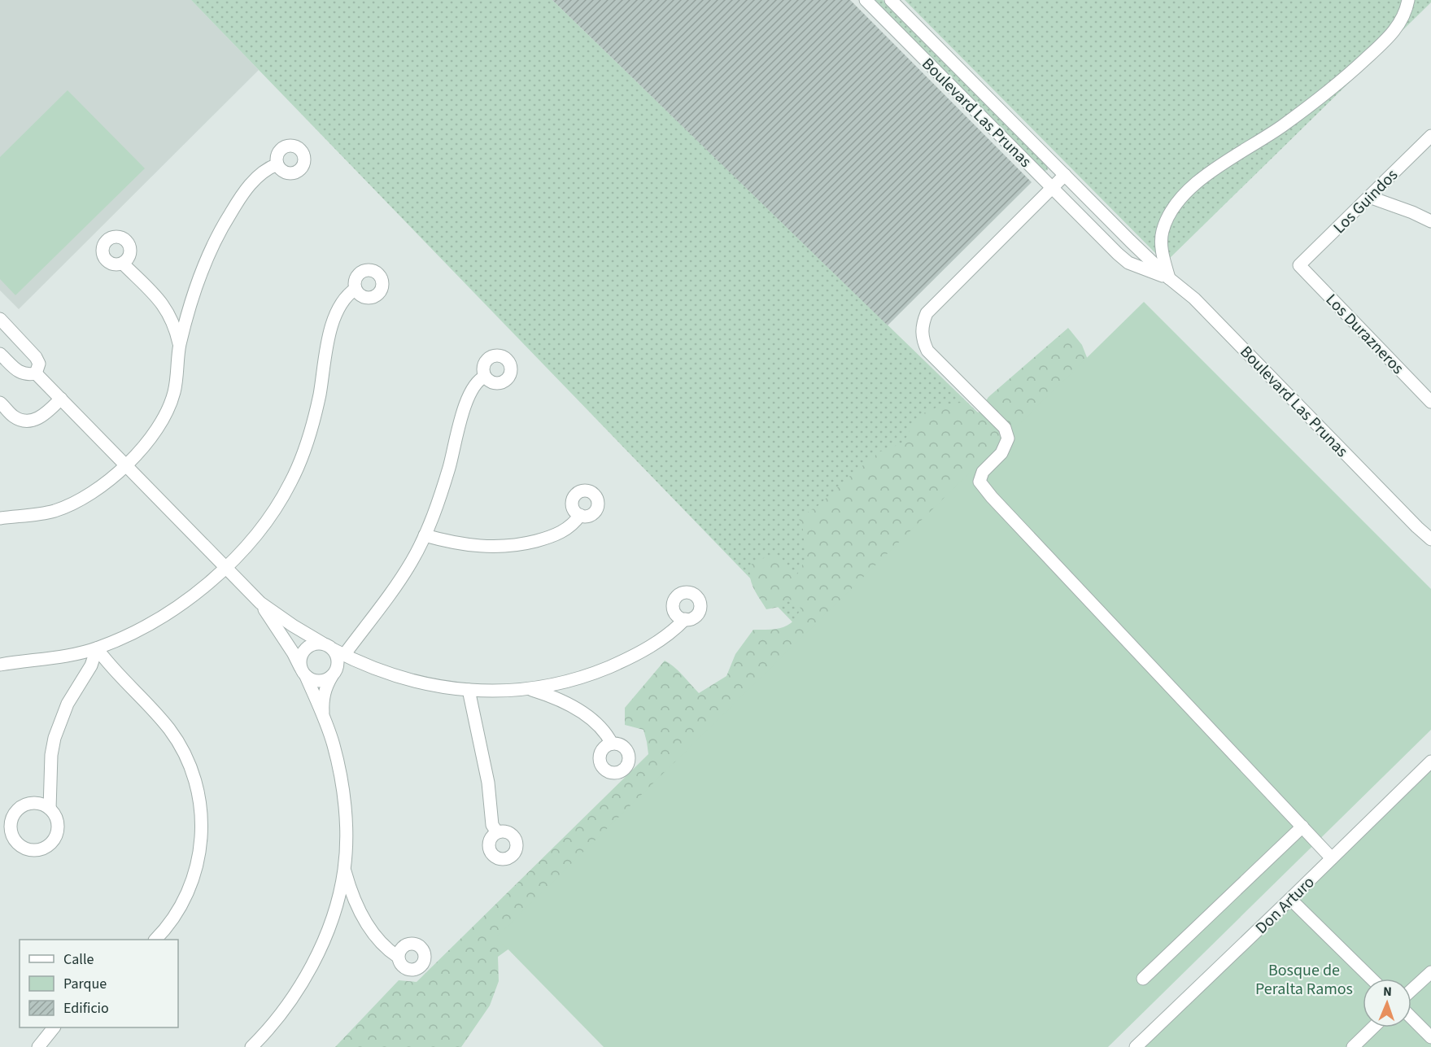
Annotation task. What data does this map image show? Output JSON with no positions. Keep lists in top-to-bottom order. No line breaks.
{"streets":{"street":["Boulevard Las Prunas","Los Guindos","Los Durazneros","Don Arturo"]},"crossings":[["Los Guindos","Los Durazneros"]],"parks":["Bosque de Peralta Ramos"],"legend":["Calle","Parque","Edificio"],"north":"top"}
